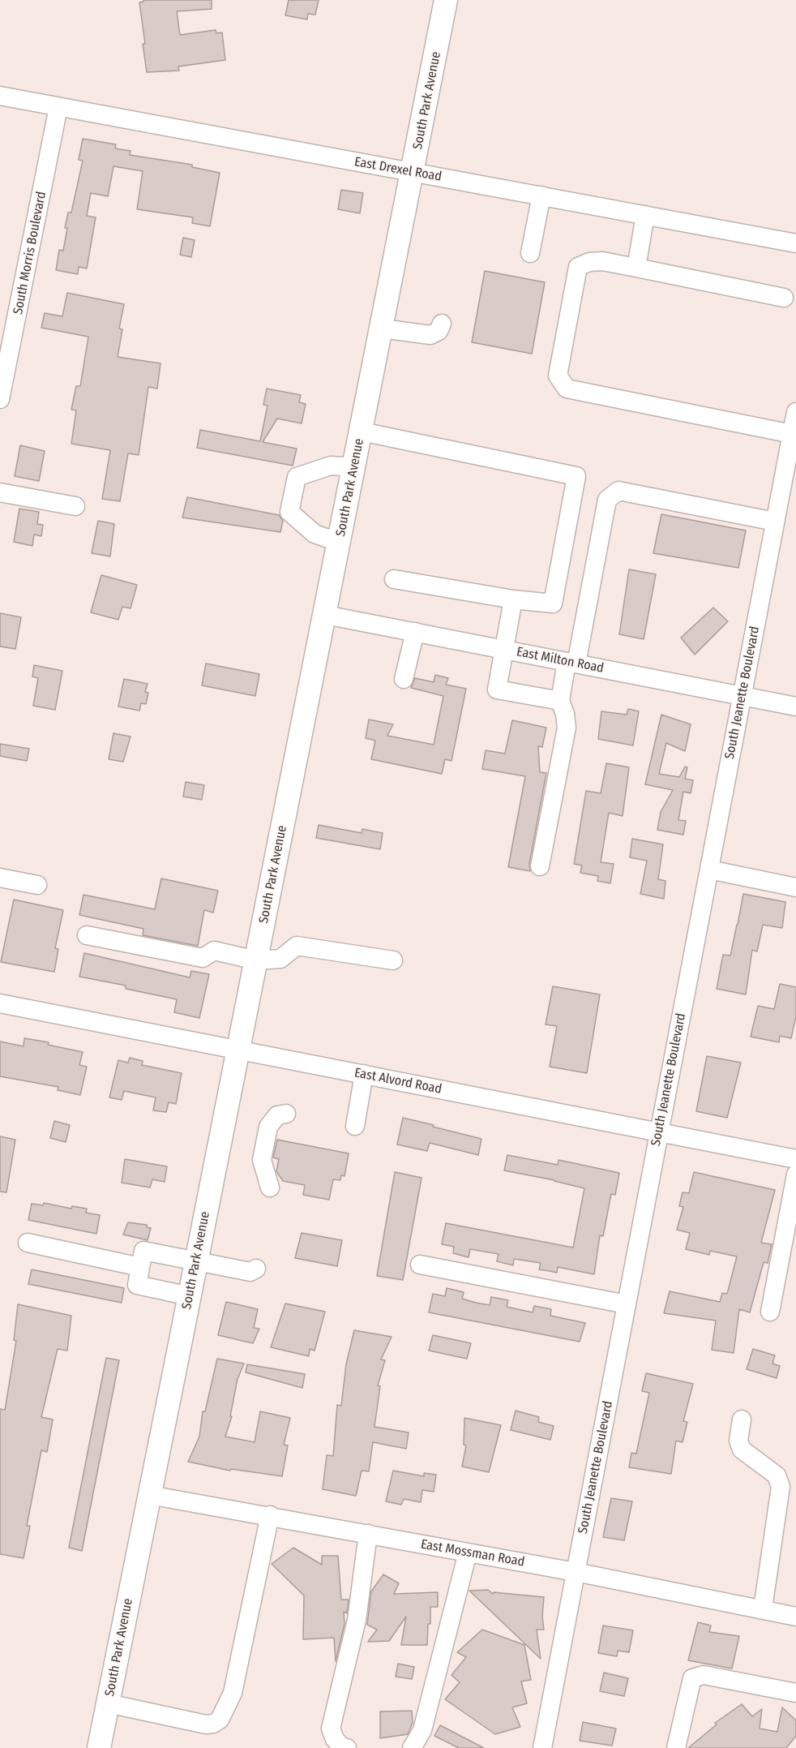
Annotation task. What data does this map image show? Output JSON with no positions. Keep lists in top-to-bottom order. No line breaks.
{"streets":{"main road":["South Park Avenue"],"street":["East Drexel Road","South Morris Boulevard","East Milton Road","South Jeanette Boulevard","East Alvord Road","East Mossman Road"]},"crossings":[["South Park Avenue","East Drexel Road"],["South Park Avenue","East Milton Road"],["South Park Avenue","East Alvord Road"],["South Park Avenue","East Mossman Road"],["East Drexel Road","South Morris Boulevard"],["East Milton Road","South Jeanette Boulevard"],["South Jeanette Boulevard","East Alvord Road"],["South Jeanette Boulevard","East Mossman Road"]]}
